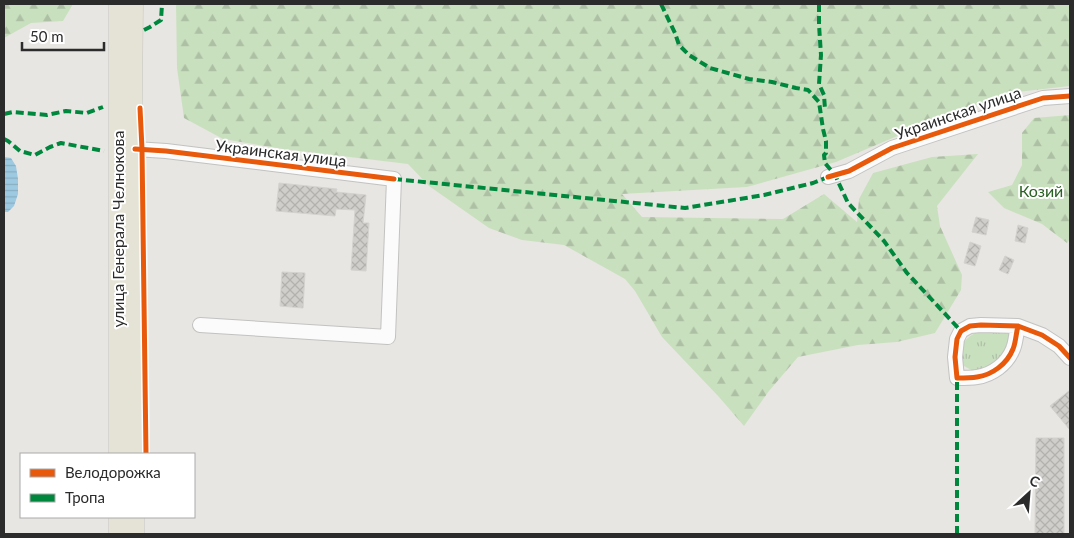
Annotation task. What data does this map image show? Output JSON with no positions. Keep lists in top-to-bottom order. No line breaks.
{"streets":{"main road":["улица Генерала Челнокова"],"street":["Украинская улица"]},"crossings":[["Украинская улица","улица Генерала Челнокова"]],"parks":["Козий"],"legend":["Велодорожка","Тропа"],"scale_bar":"50 m","north":"top right"}
